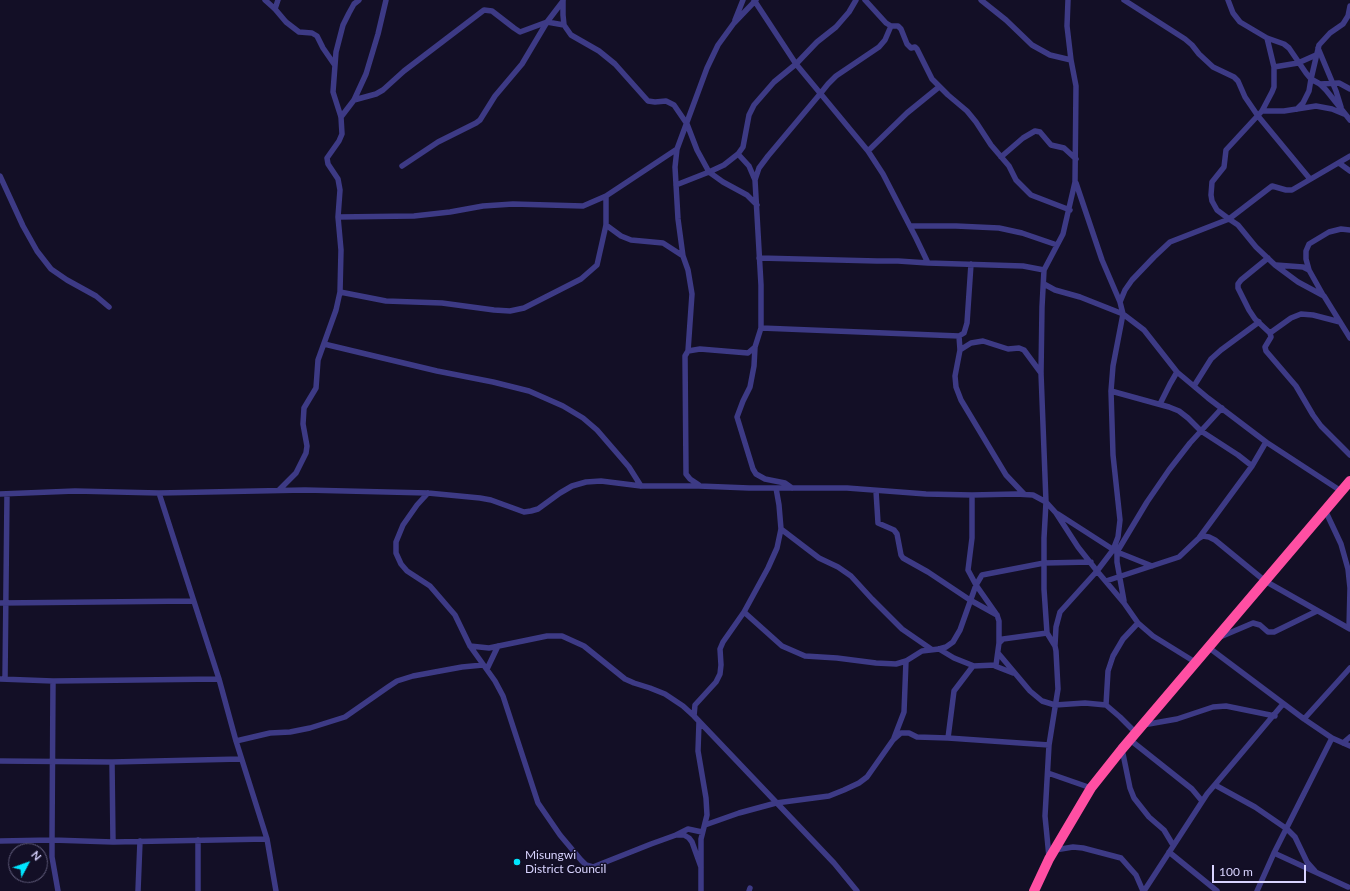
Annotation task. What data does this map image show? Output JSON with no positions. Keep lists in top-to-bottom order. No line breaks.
{"places":["Misungwi District Council"],"scale_bar":"100 m","north":"top right"}
